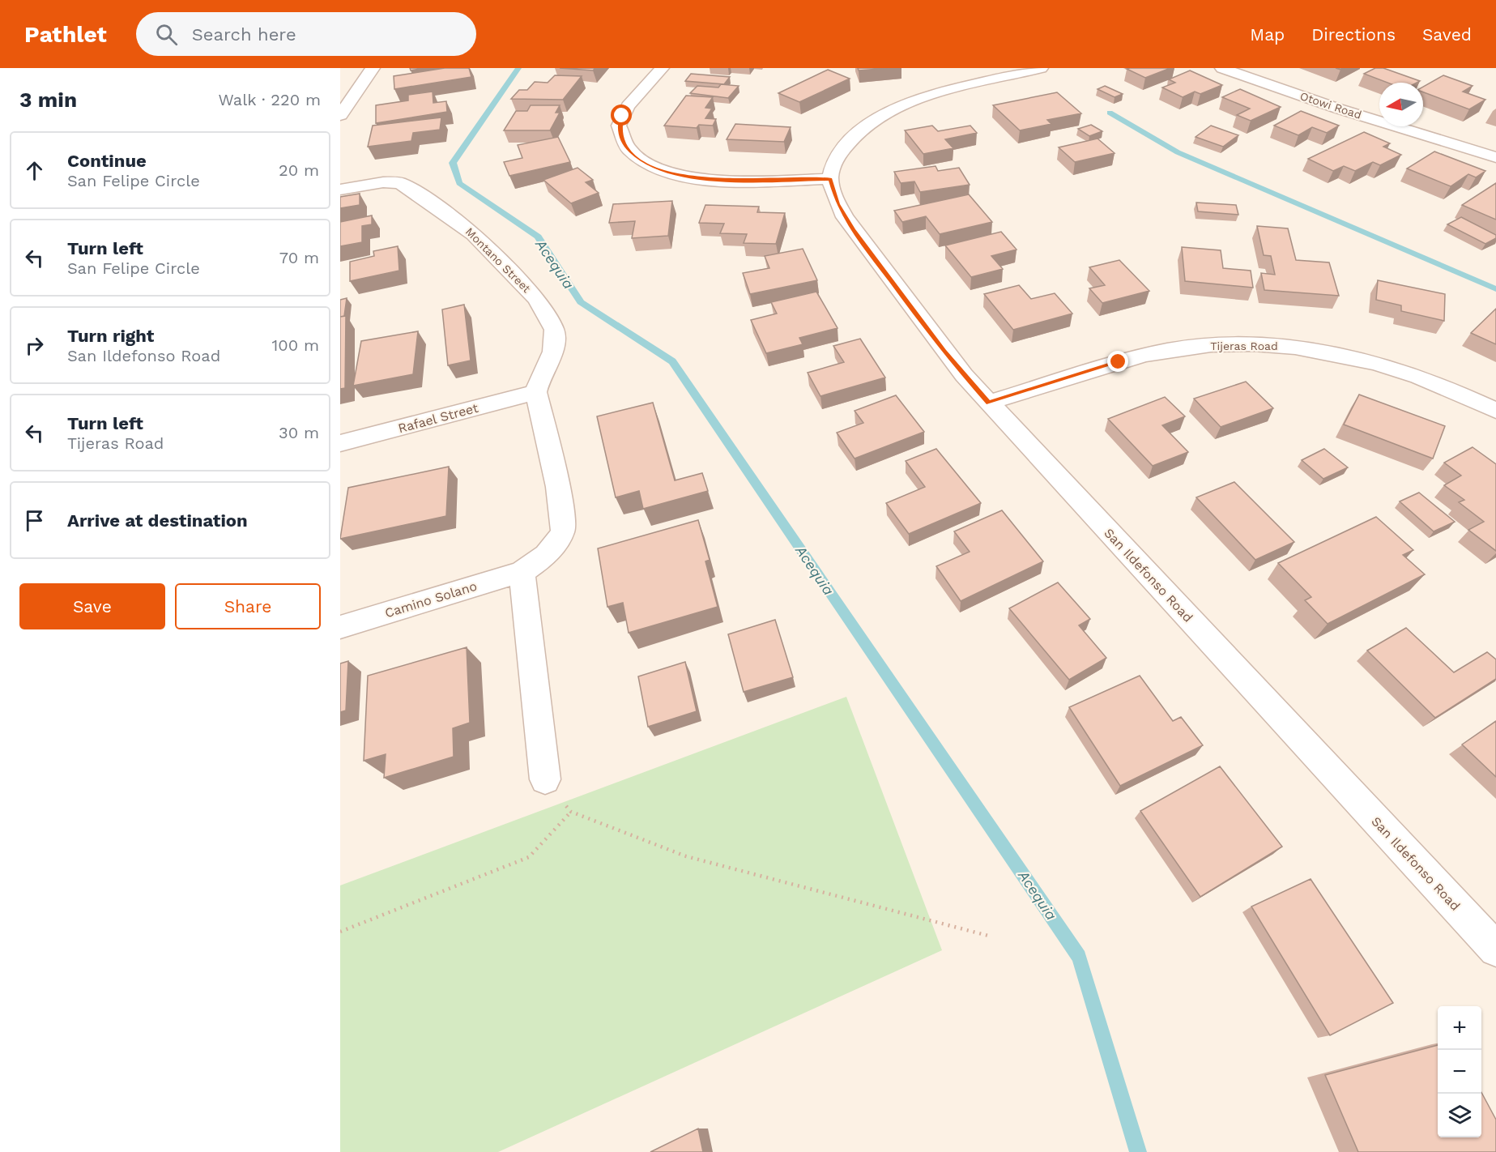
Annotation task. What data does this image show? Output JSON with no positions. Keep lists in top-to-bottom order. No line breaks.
{"streets":{"street":["Otowi Road","Montano Street","Tijeras Road","Rafael Street","San Ildefonso Road","Camino Solano"]},"crossings":[["Montano Street","Rafael Street"],["Montano Street","Camino Solano"],["Tijeras Road","San Ildefonso Road"],["Rafael Street","Camino Solano"]],"water":["Acequia"],"north":"left","page":{"header":"Pathlet","search":"Search here","nav":["Map","Directions","Saved"],"heading":["3 min","Walk · 220 m"],"list":[["Continue","San Felipe Circle","20 m"],["Turn left","San Felipe Circle","70 m"],["Turn right","San Ildefonso Road","100 m"],["Turn left","Tijeras Road","30 m"],"Arrive at destination"],"buttons":["Save","Share"],"map_buttons":["+","−"]}}
